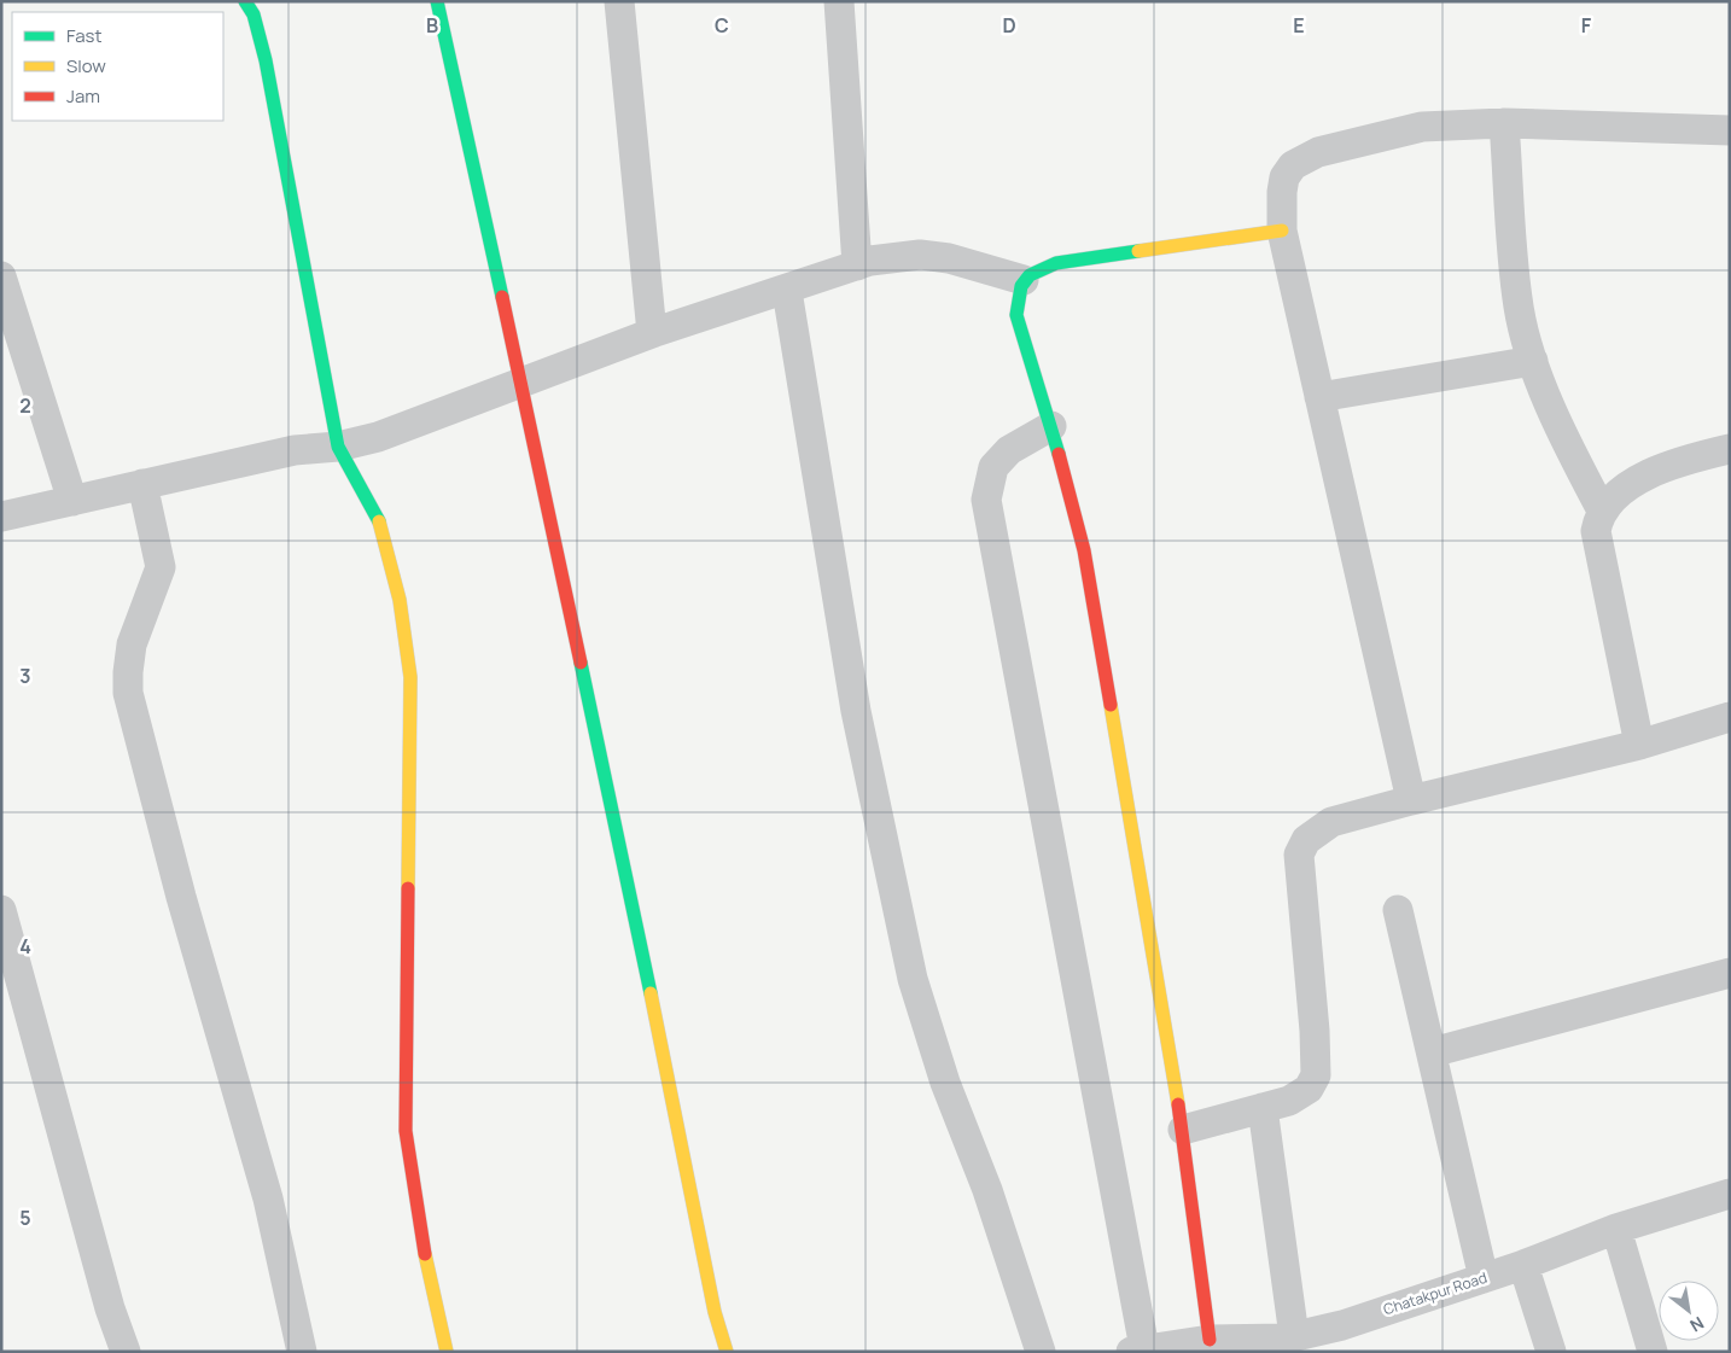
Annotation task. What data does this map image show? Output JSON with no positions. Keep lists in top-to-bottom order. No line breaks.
{"streets":{"street":["Chatakpur Road"]},"legend":["Fast","Slow","Jam"],"north":"bottom right","grid":{"columns":["B","C","D","E","F"],"rows":["2","3","4","5"]}}
